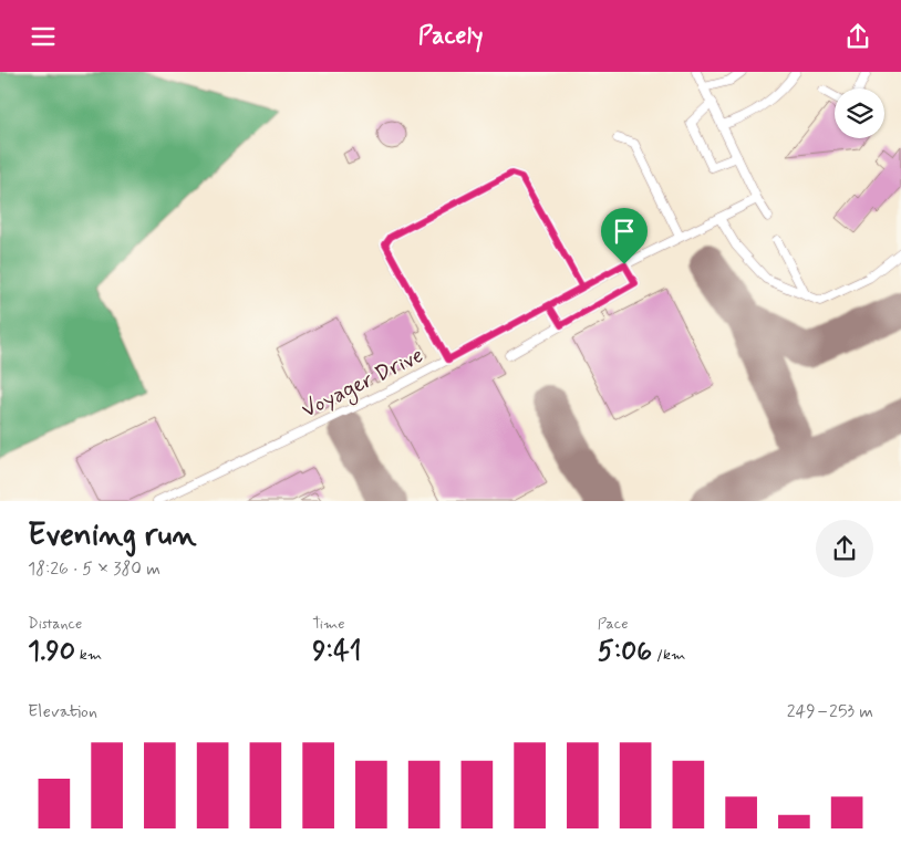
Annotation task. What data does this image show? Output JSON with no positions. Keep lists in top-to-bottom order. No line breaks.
{"streets":{"lane":["Voyager Drive"]},"page":{"header":"Pacely","heading":["Evening run","18:26 · 5 × 380 m"],"stats":[["Distance","1.90 km"],["Time","9:41"],["Pace","5:06 /km"]],"chart":["Elevation","249–253 m"]}}
